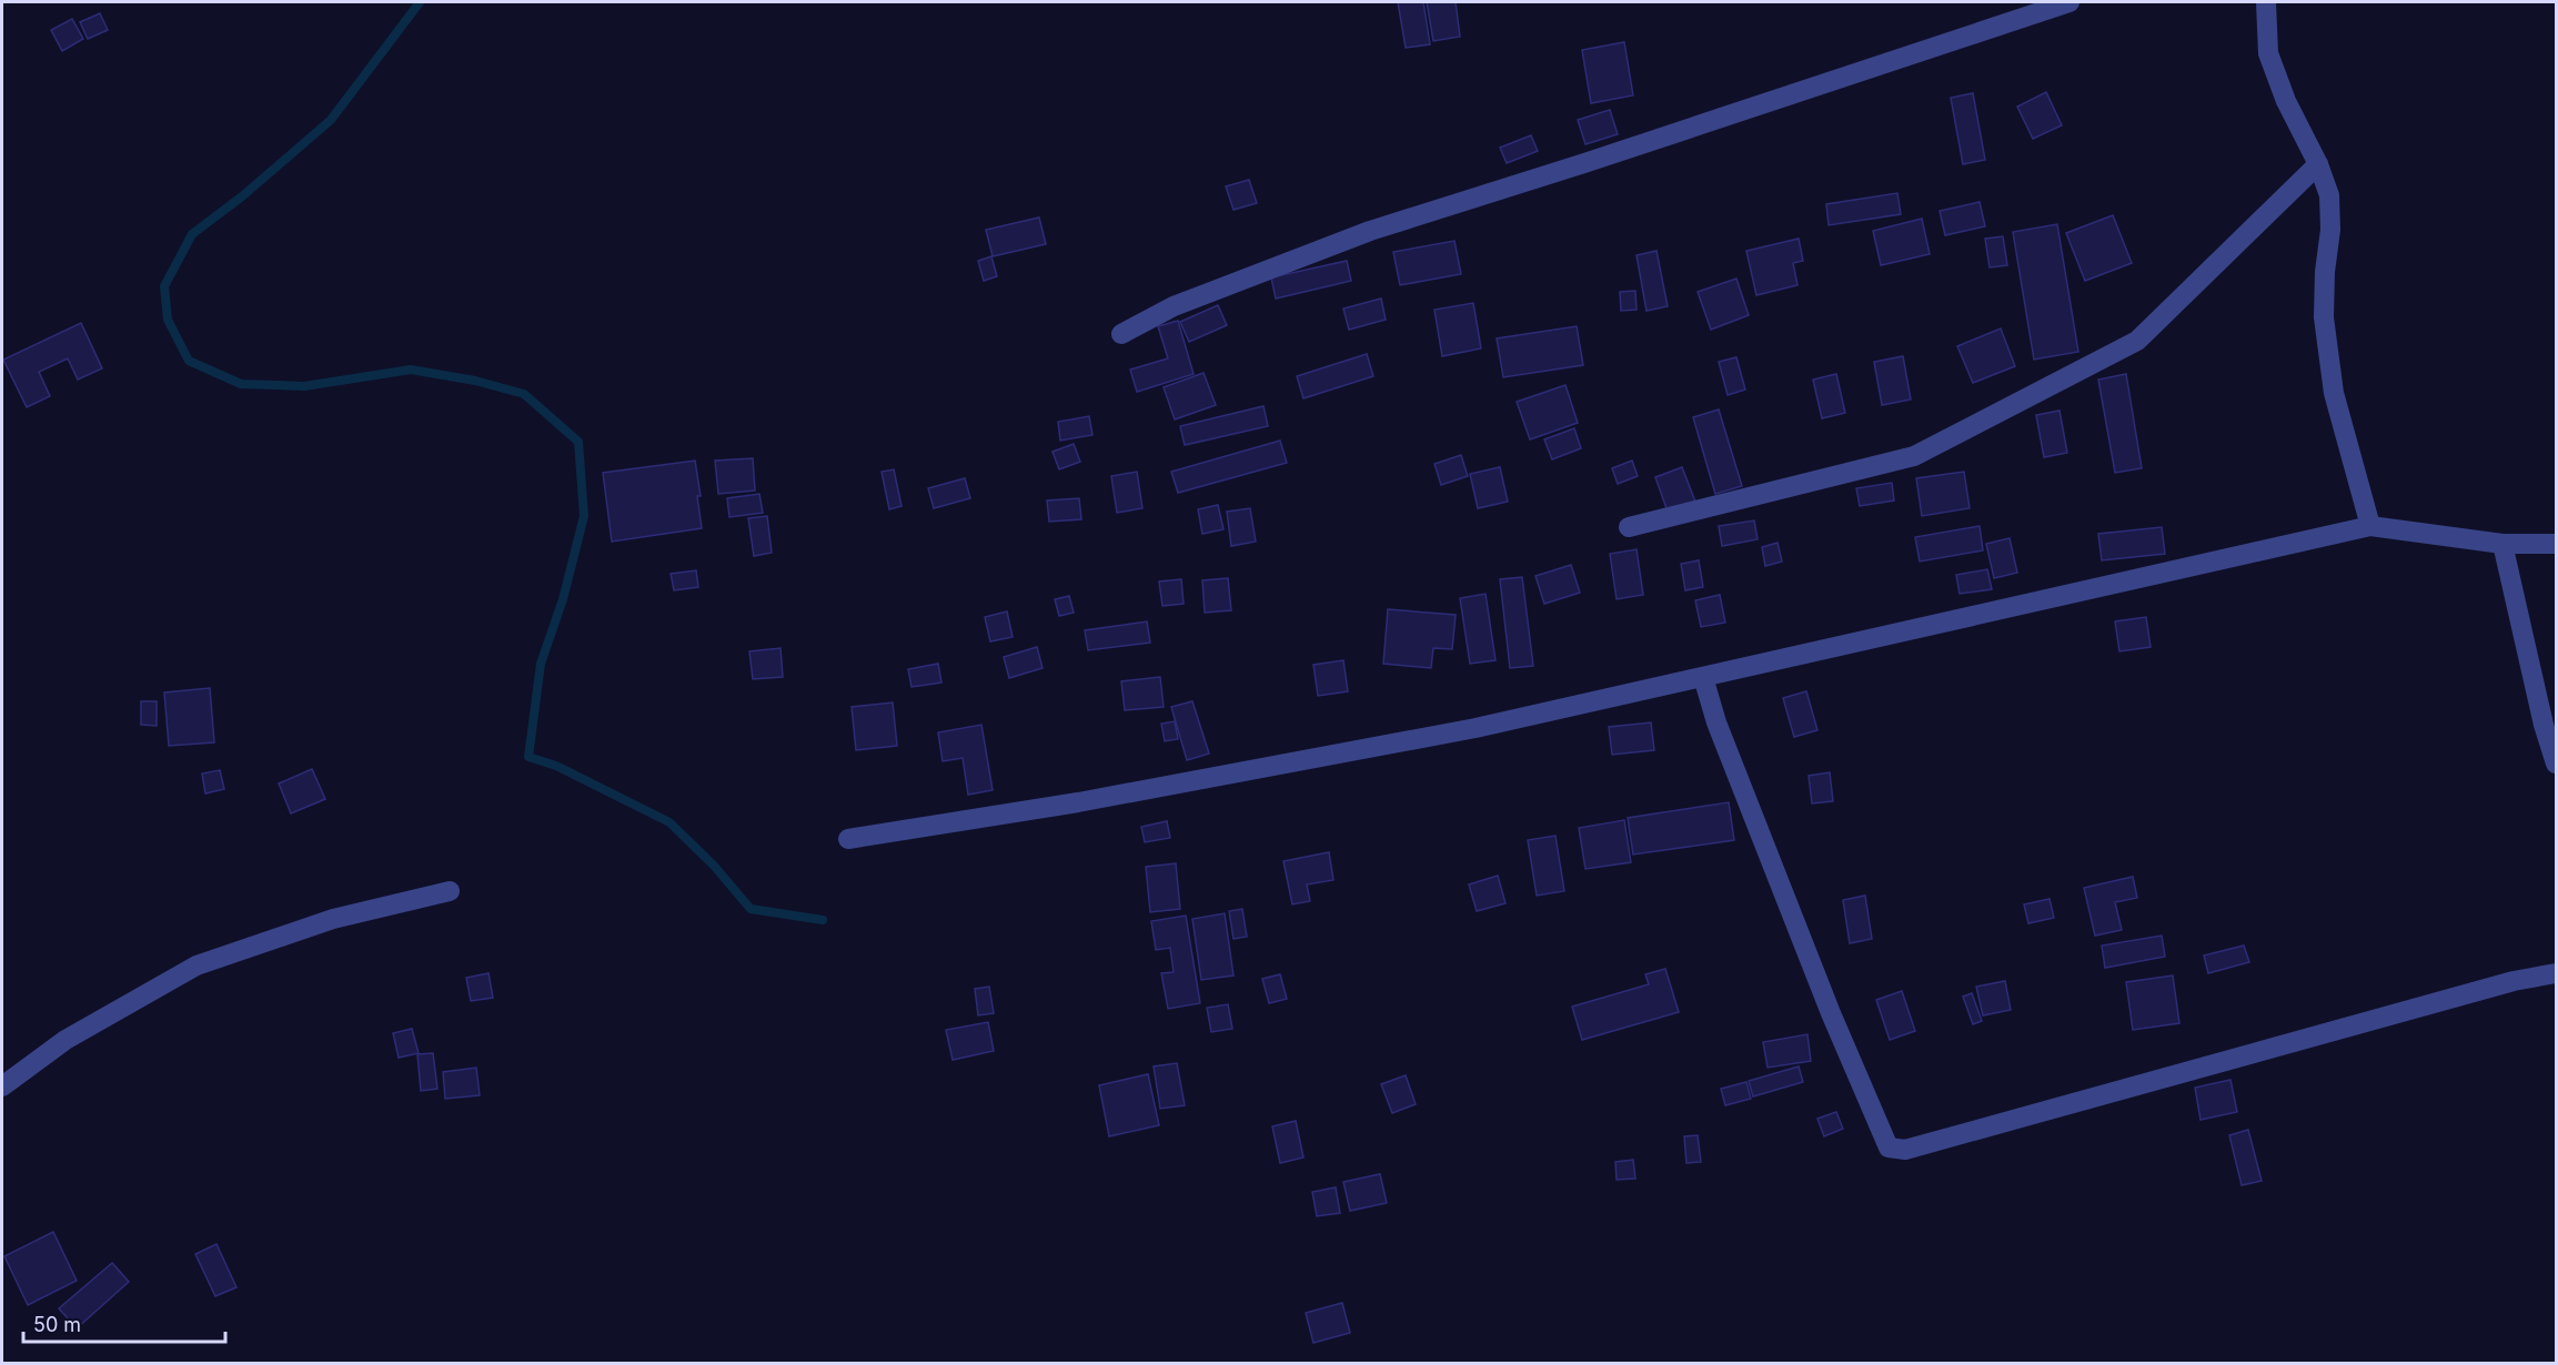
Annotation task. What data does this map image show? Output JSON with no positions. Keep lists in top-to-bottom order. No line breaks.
{"scale_bar":"50 m"}
